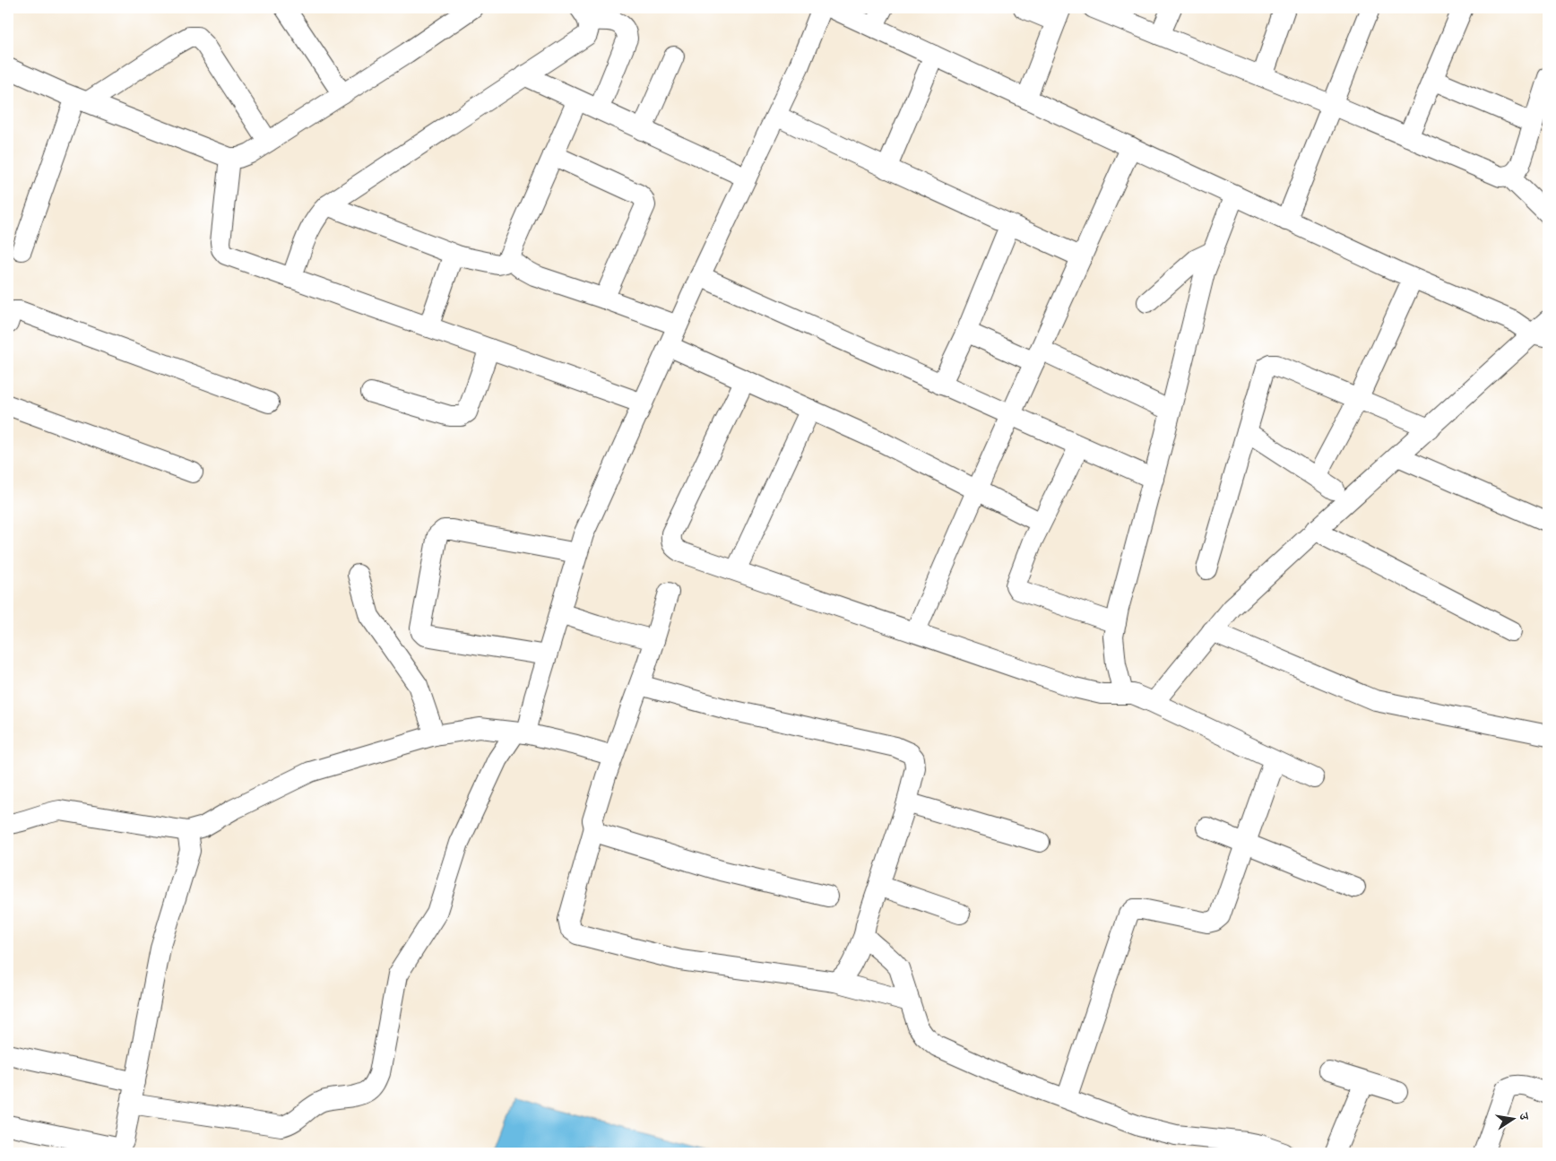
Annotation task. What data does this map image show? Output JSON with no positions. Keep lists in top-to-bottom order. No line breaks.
{"north":"right"}
